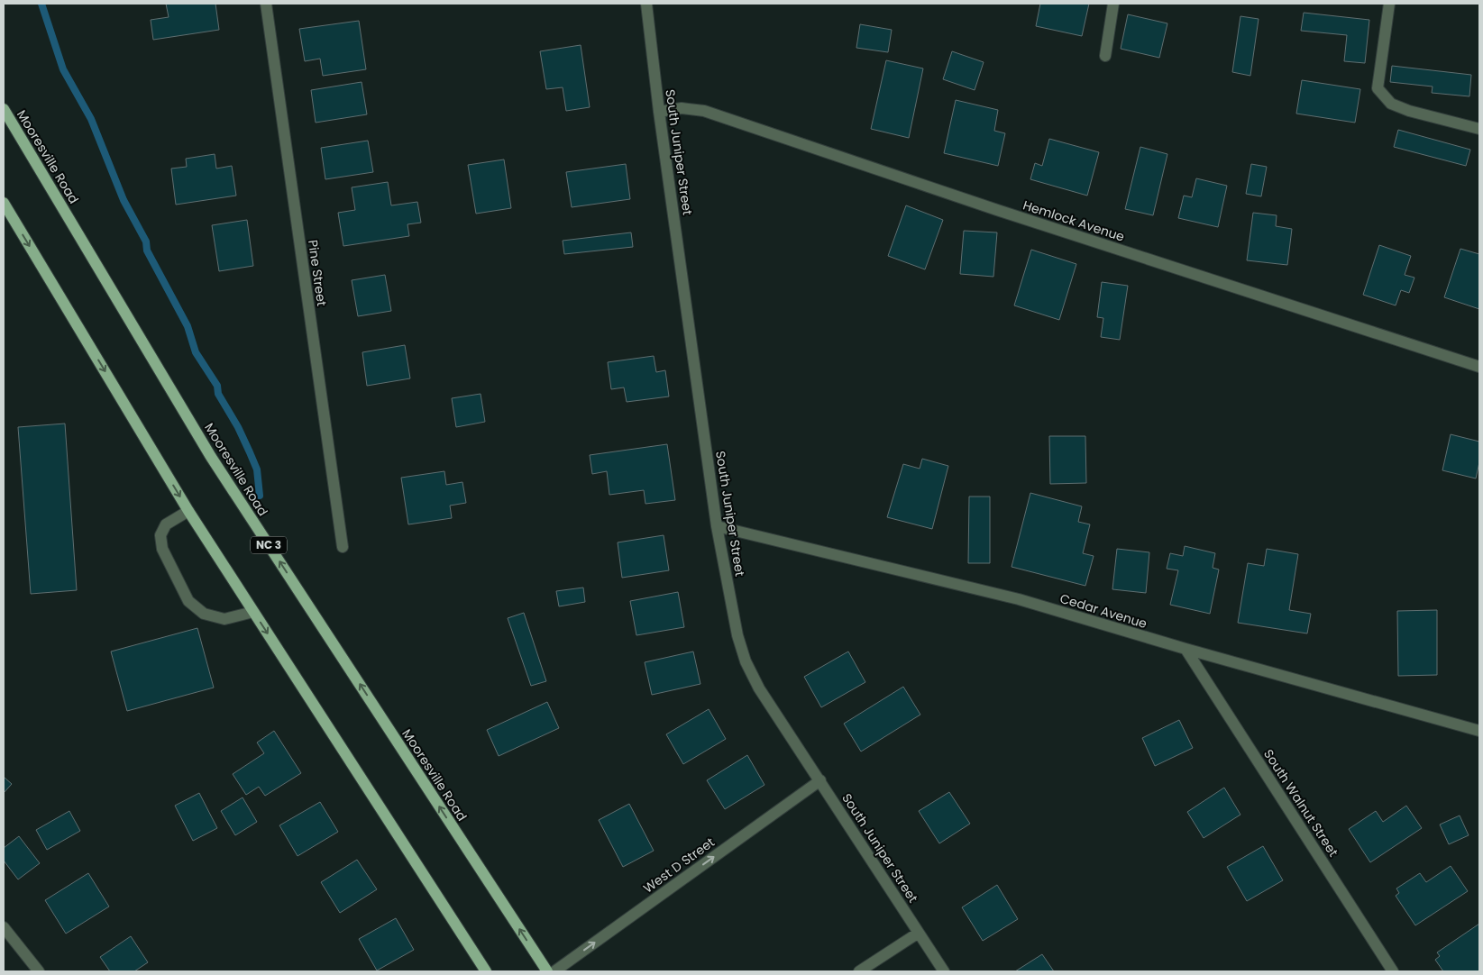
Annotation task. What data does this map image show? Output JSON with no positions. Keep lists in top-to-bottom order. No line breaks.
{"streets":{"main road":["Mooresville Road","NC 3"],"street":["South Juniper Street","Hemlock Avenue","Pine Street","Cedar Avenue","South Walnut Street","West D Street"]},"crossings":[["South Juniper Street","Hemlock Avenue"],["South Juniper Street","Cedar Avenue"],["South Juniper Street","West D Street"],["Cedar Avenue","South Walnut Street"]],"one_way":["West D Street"]}
